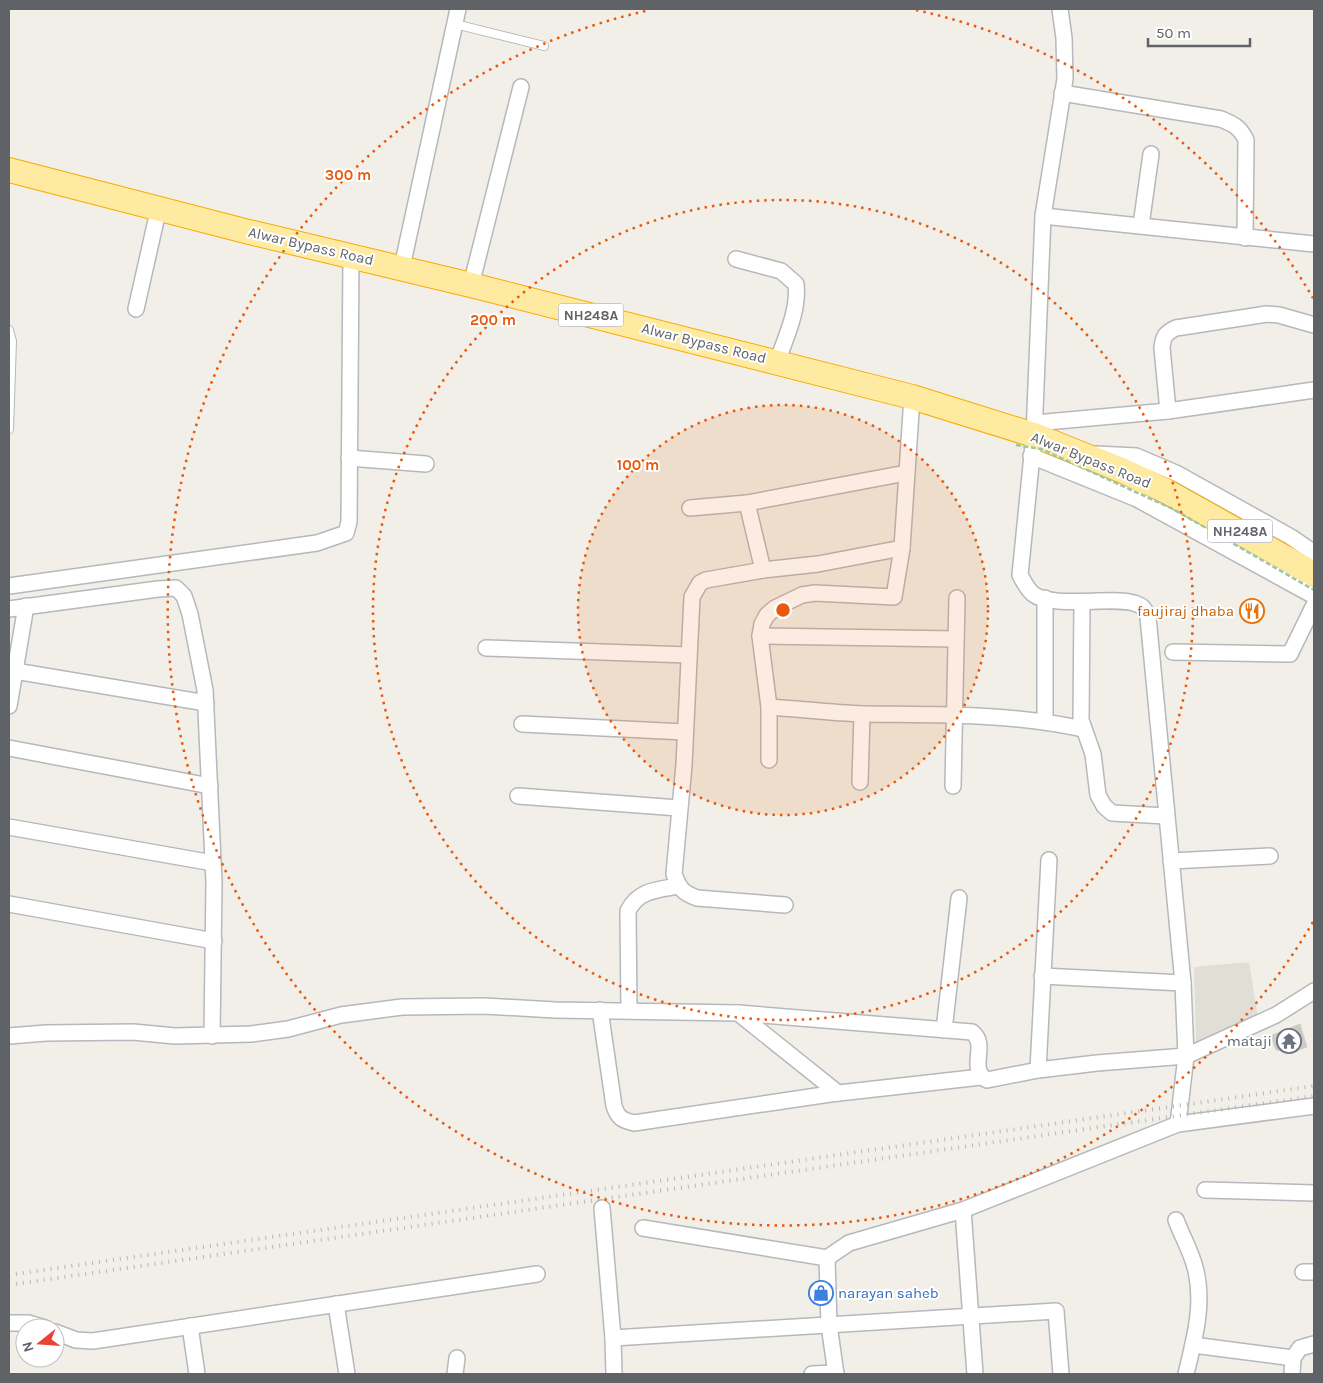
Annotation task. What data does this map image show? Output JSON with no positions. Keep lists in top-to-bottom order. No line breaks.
{"streets":{"highway":["Alwar Bypass Road","NH248A"]},"places":{"restaurant":["faujiraj dhaba"],"temple":["mataji"],"shop":["narayan saheb"]},"scale_bar":"50 m","north":"left","rings":["300 m","200 m","100 m"]}
